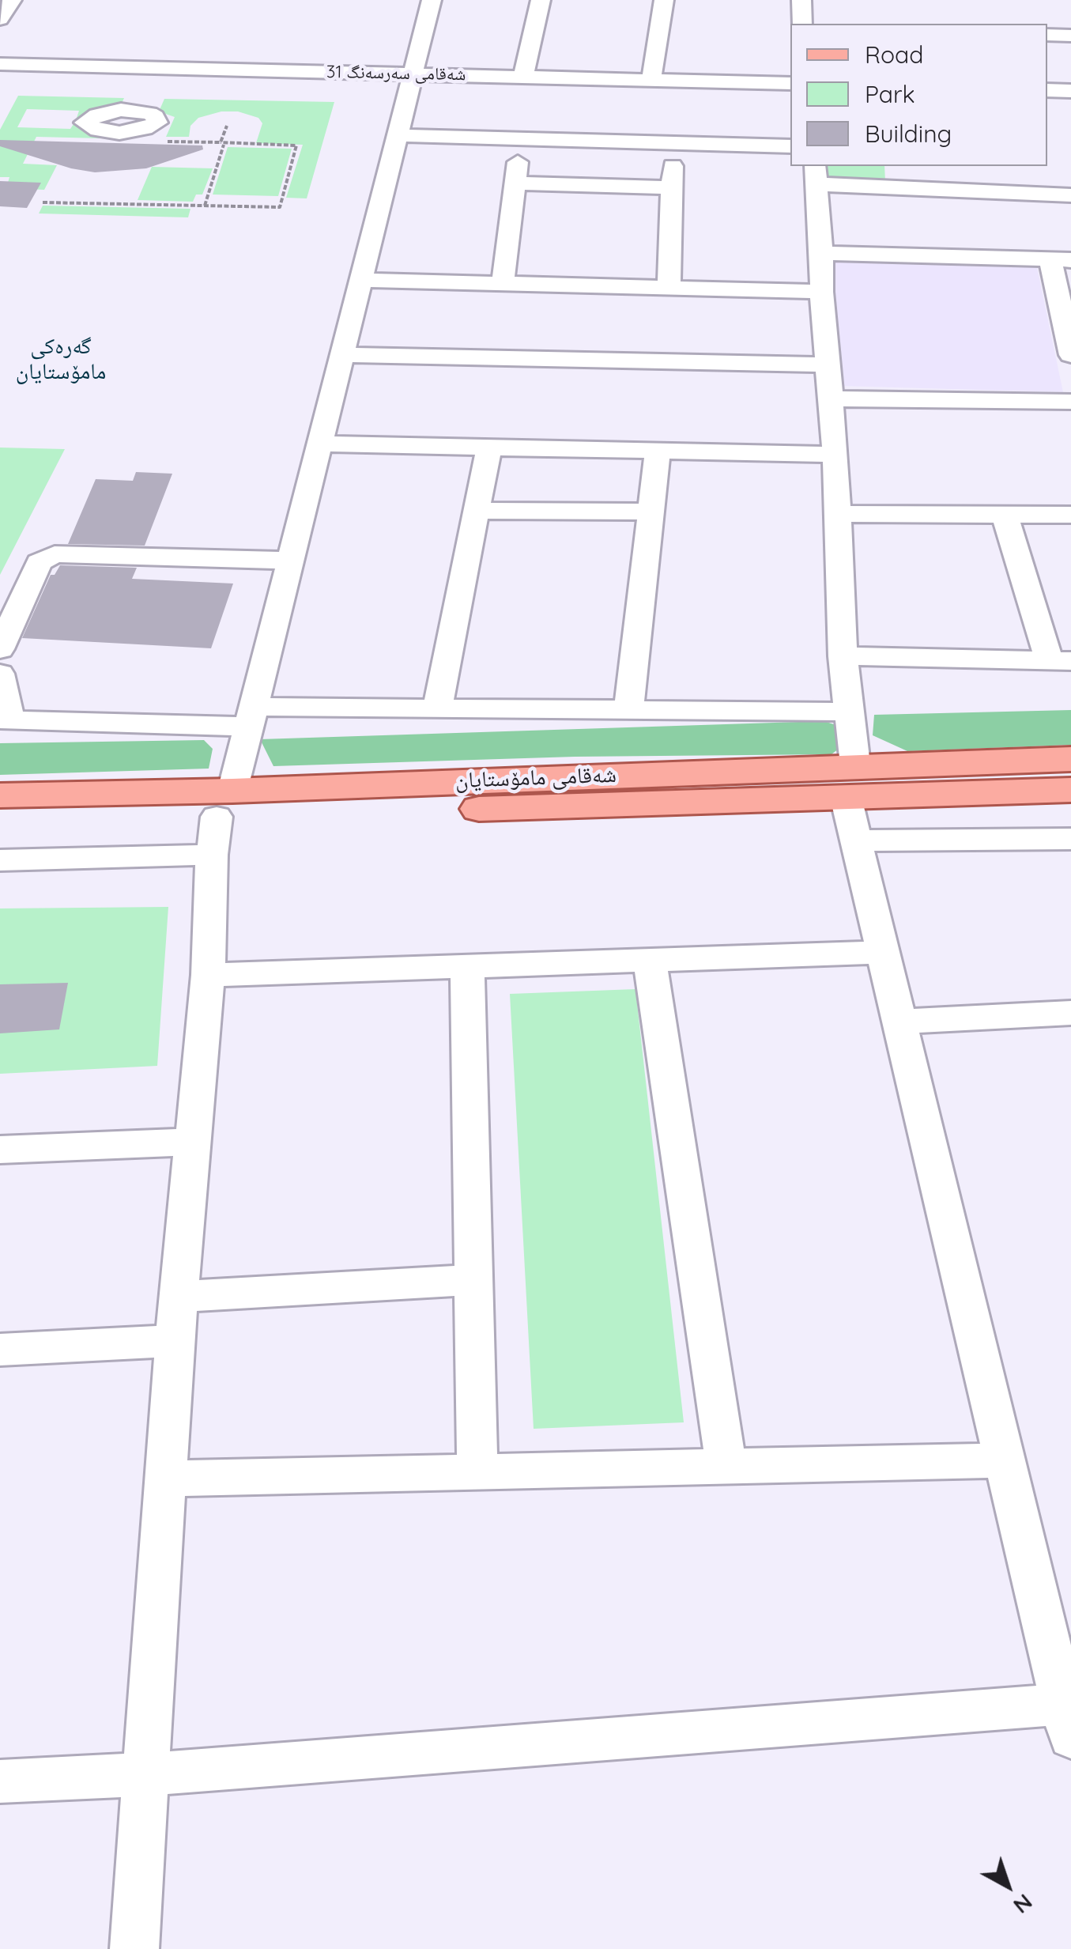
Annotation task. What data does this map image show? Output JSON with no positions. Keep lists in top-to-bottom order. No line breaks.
{"streets":{"main road":["شەقامی مامۆستایان"],"street":["شەقامی سەرسەنگ 31"]},"districts":["گەرەکی مامۆستایان"],"legend":["Road","Park","Building"],"north":"bottom right"}
